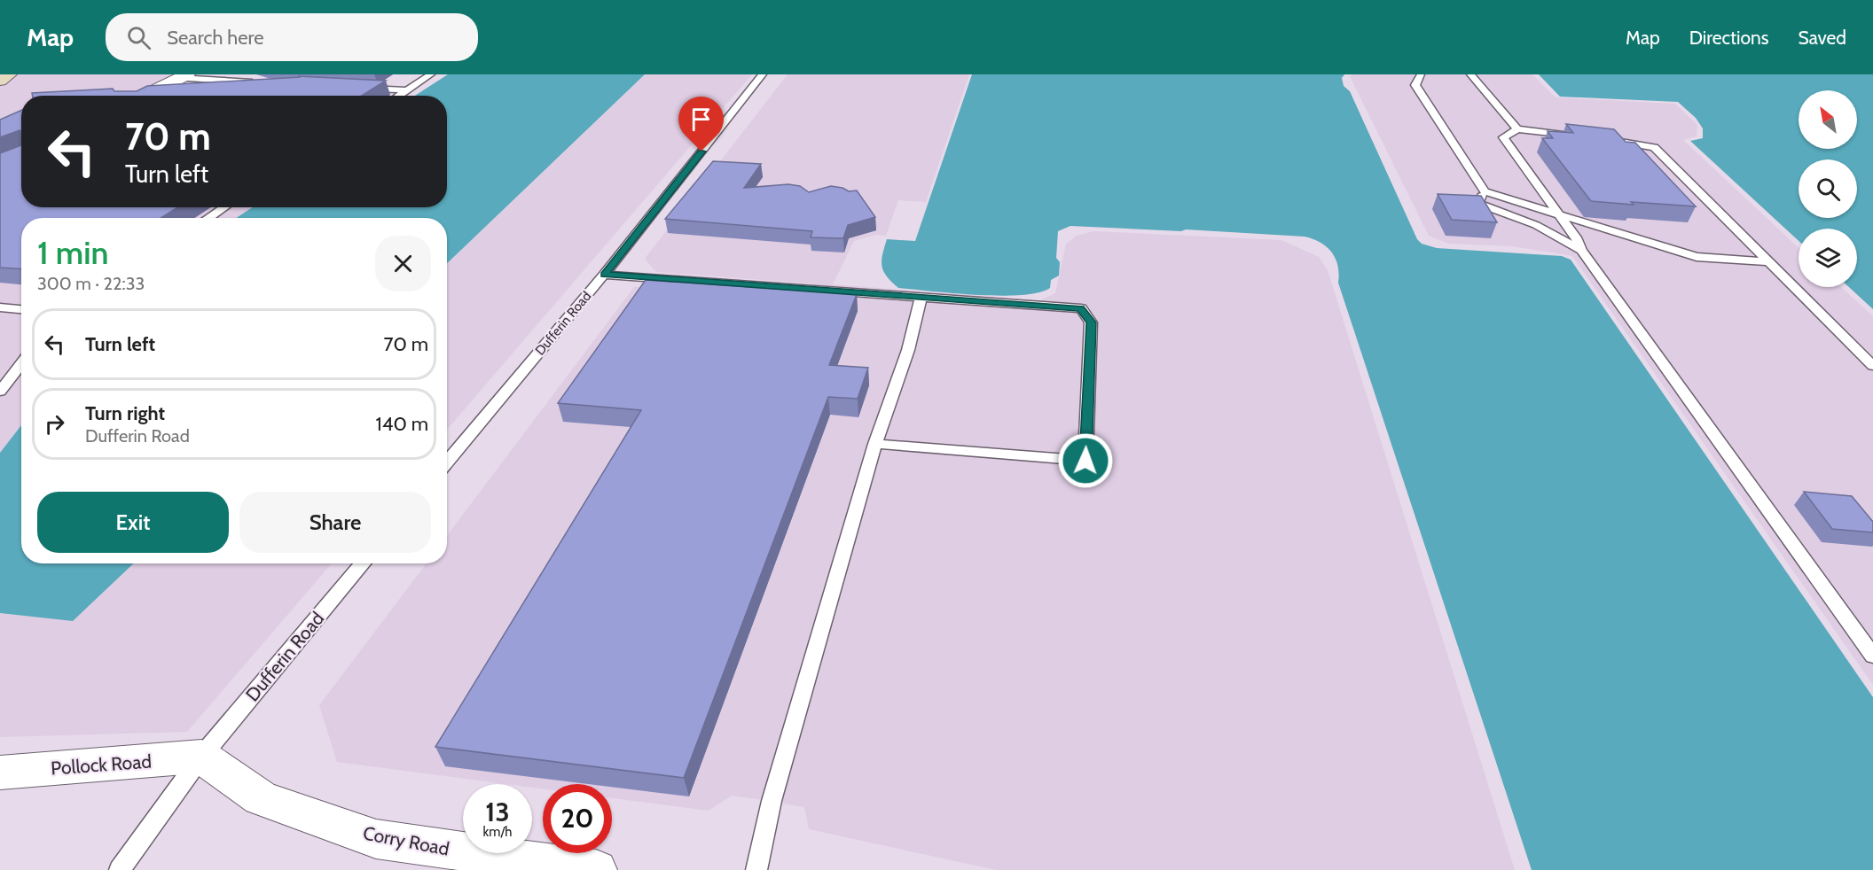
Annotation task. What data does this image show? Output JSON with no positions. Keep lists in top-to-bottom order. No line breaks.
{"streets":{"street":["Pollock Road","Corry Road"],"lane":["Dufferin Road"]},"crossings":[["Dufferin Road","Pollock Road"],["Dufferin Road","Corry Road"],["Pollock Road","Corry Road"]],"north":"top left","page":{"header":"Map","search":"Search here","nav":["Map","Directions","Saved"],"turn":["70 m","Turn left"],"heading":["1 min","300 m · 22:33"],"list":[{"name":"Turn left","value":"70 m"},{"name":"Turn right","note":"Dufferin Road","value":"140 m"}],"buttons":["Exit","Share"],"speed":"13 km/h","limit":"20"}}
